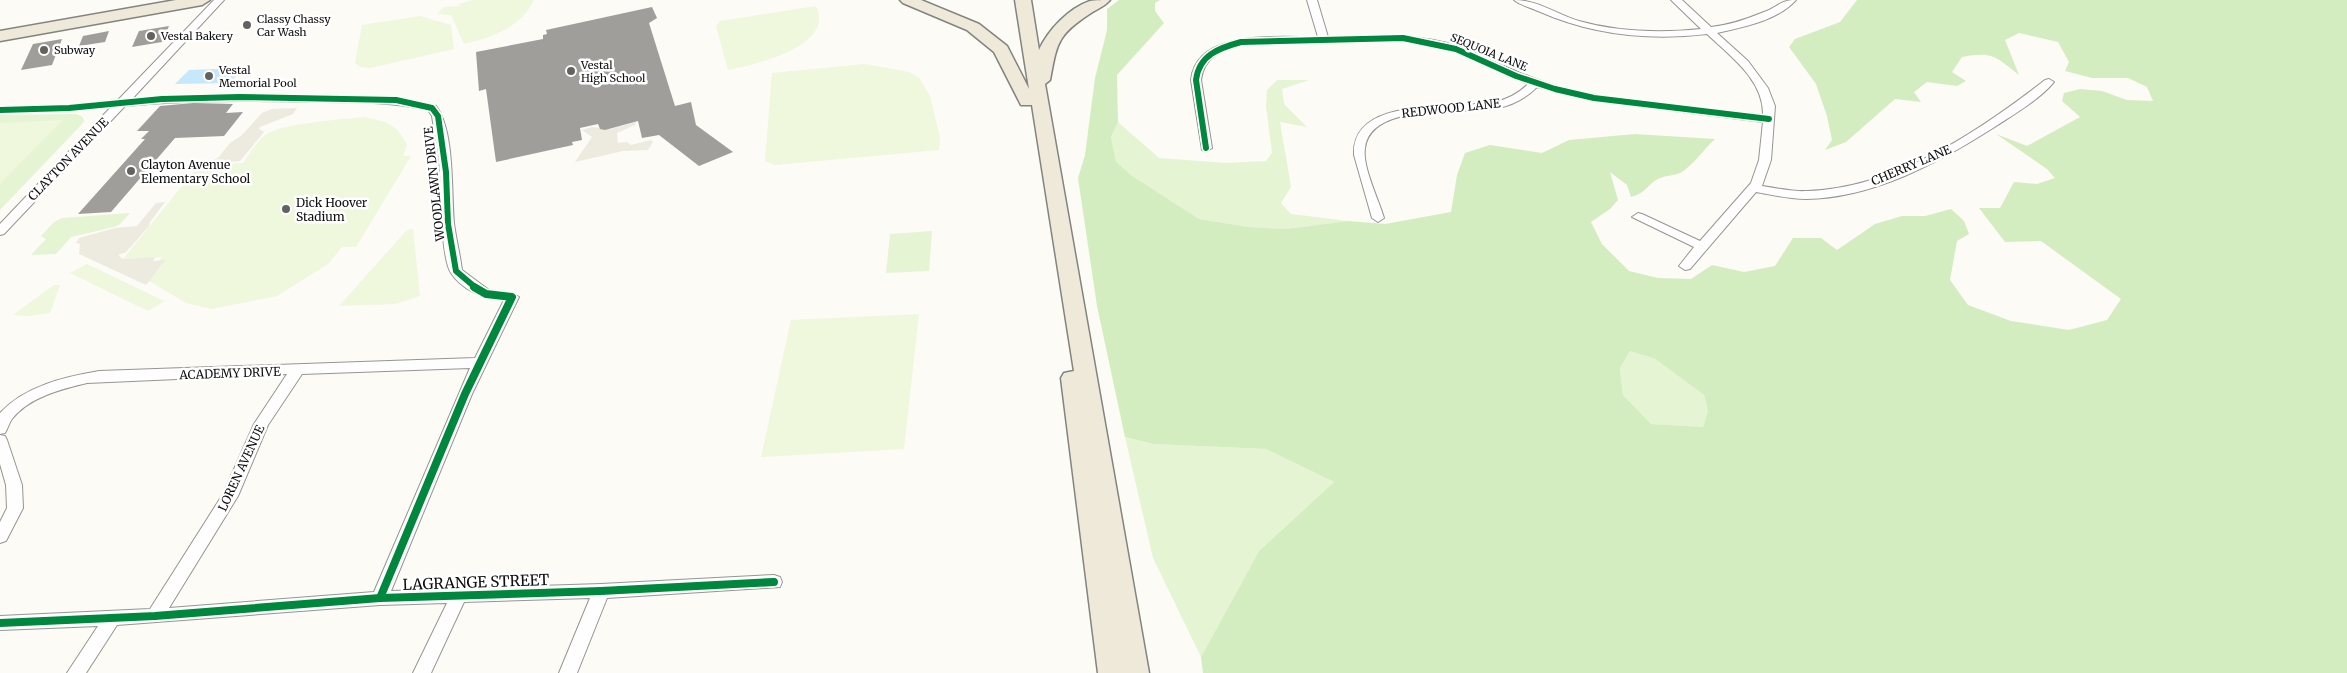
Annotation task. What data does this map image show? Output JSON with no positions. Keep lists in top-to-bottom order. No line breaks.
{"streets":{"street":["SEQUOIA LANE","REDWOOD LANE","CLAYTON AVENUE","CHERRY LANE","WOODLAWN DRIVE","ACADEMY DRIVE","LOREN AVENUE","LAGRANGE STREET"]},"crossings":[["SEQUOIA LANE","REDWOOD LANE"],["CLAYTON AVENUE","WOODLAWN DRIVE"],["WOODLAWN DRIVE","ACADEMY DRIVE"],["WOODLAWN DRIVE","LAGRANGE STREET"],["ACADEMY DRIVE","LOREN AVENUE"],["LOREN AVENUE","LAGRANGE STREET"]],"places":["Classy Chassy Car Wash","Vestal Bakery","Subway","Vestal High School","Vestal Memorial Pool","Clayton Avenue Elementary School","Dick Hoover Stadium"]}
